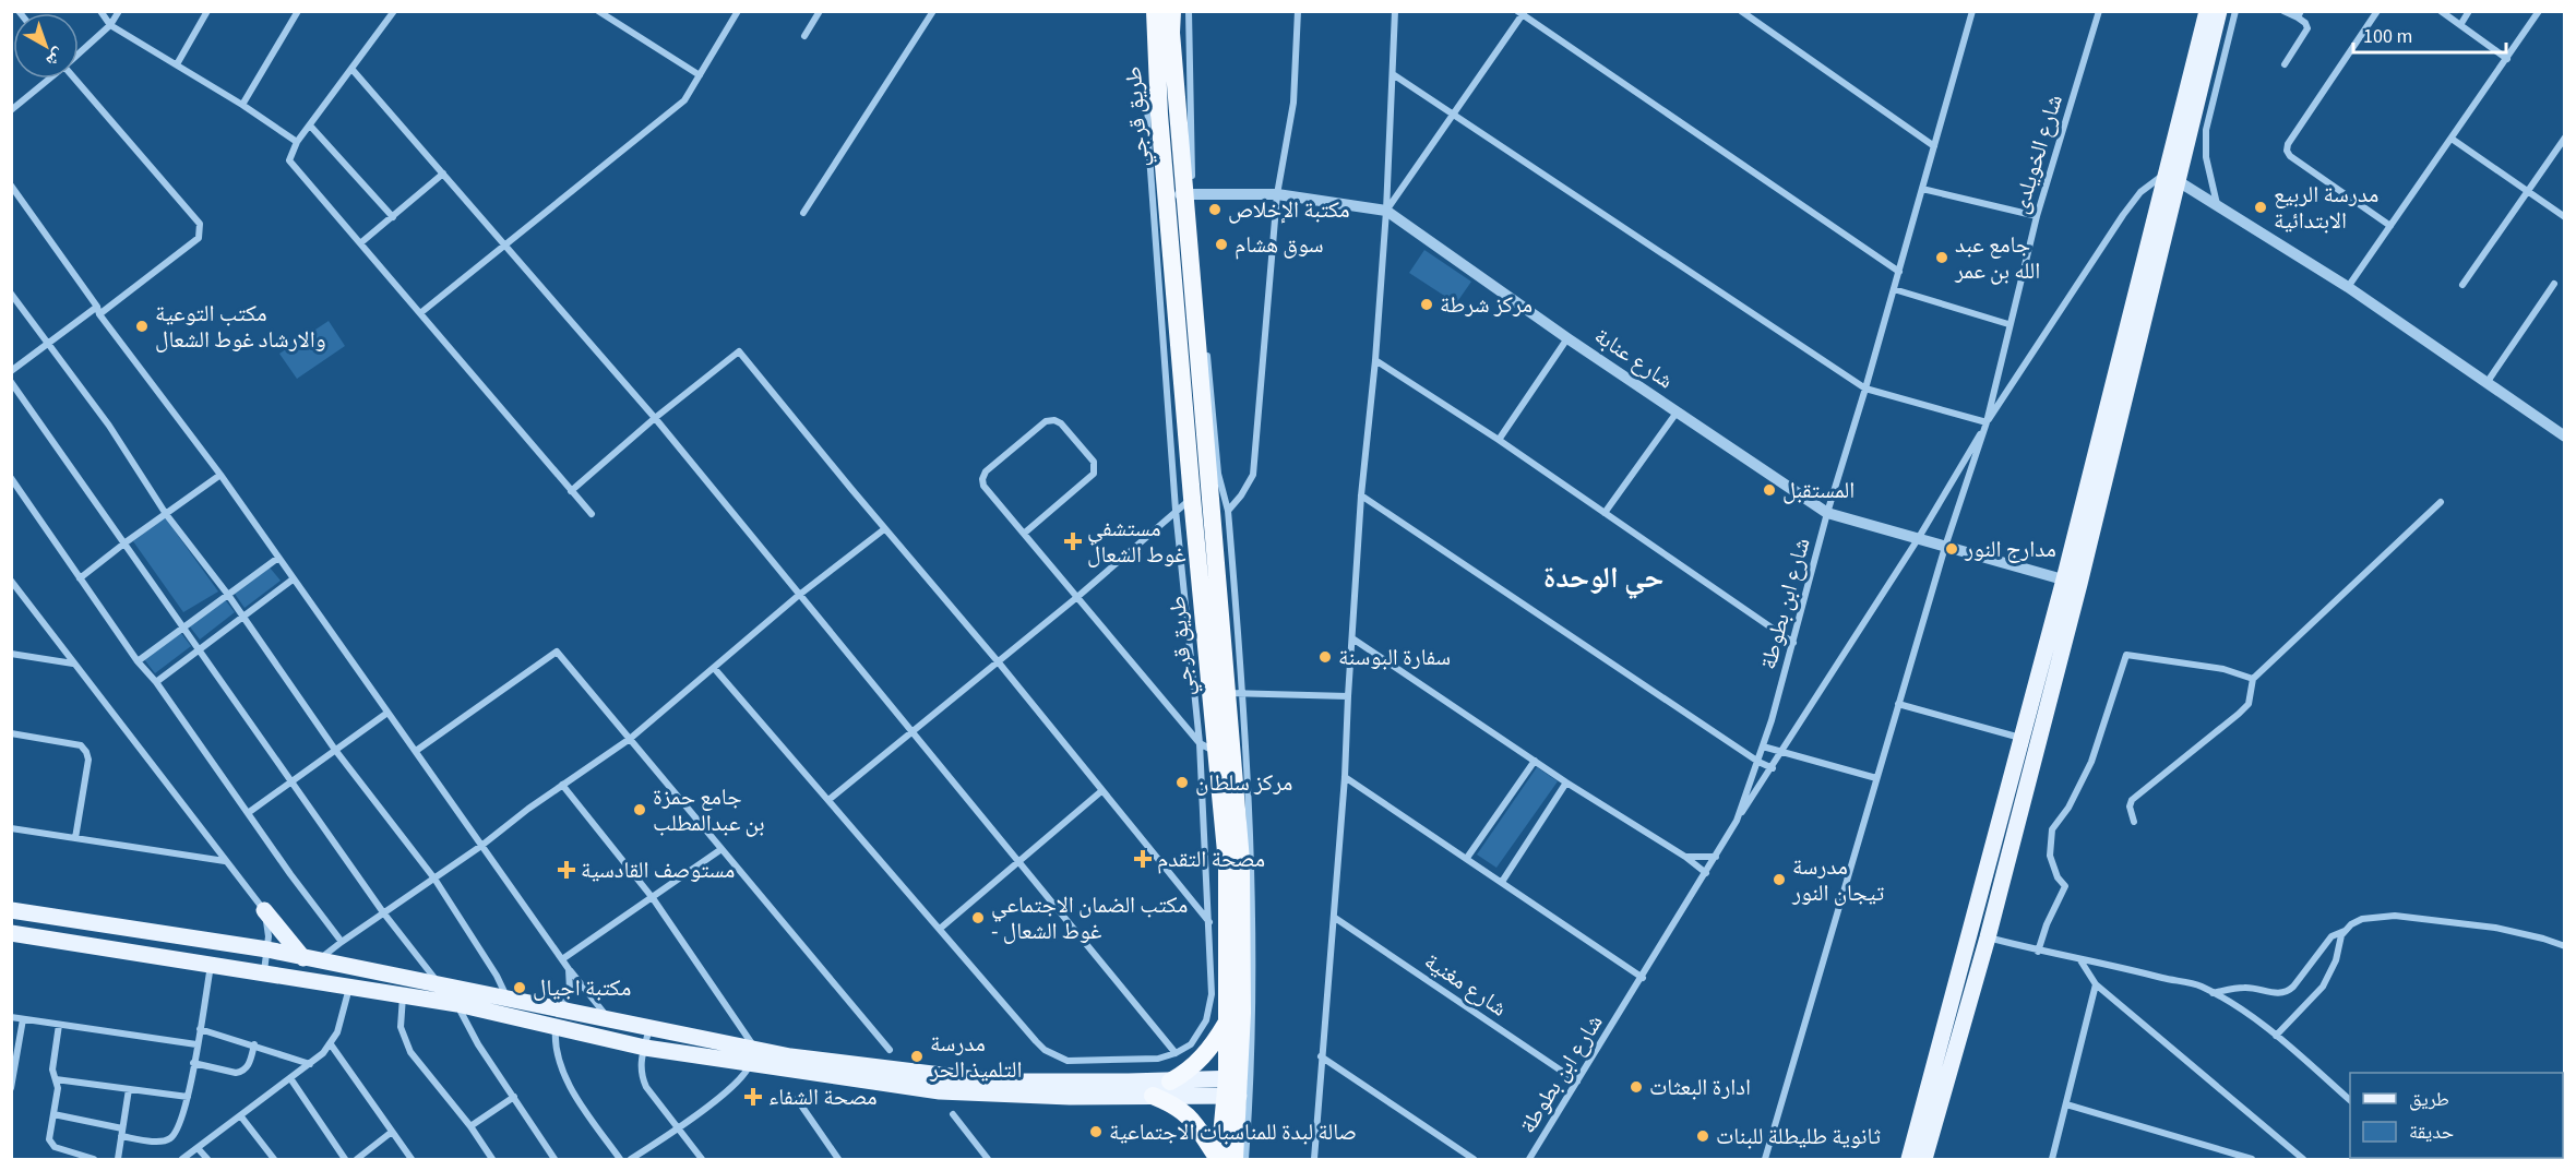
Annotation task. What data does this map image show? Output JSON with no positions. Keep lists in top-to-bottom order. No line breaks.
{"streets":{"highway":["طريق قرجي"],"street":["شارع الخويلدى","شارع عنابة","شارع ابن بطوطة","شارع مغنية"]},"crossings":[["طريق قرجي","شارع عنابة"],["شارع عنابة","شارع ابن بطوطة"],["شارع ابن بطوطة","شارع مغنية"]],"districts":["حي الوحدة"],"places":{"other":["مدرسة الربيع الابتدائية","مكتبة الإخلاص","سوق هشام","جامع عبد الله بن عمر","مركز شرطة","مكتب التوعية والارشاد غوط الشعال","المستقبل","مدارج النور","سفارة البوسنة","مركز سلطان","جامع حمزة بن عبدالمطلب","مدرسة تيجان النور","مكتب الضمان الاجتماعي - غوط الشعال","مكتبة اجيال","مدرسة التلميذ الحر","ادارة البعثات","صالة لبدة للمناسبات الاجتماعية","ثانوية طليطلة للبنات"],"health":["مستشفي غوط الشعال","مصحة التقدم","مستوصف القادسية","مصحة الشفاء"]},"legend":["طريق","حديقة"],"scale_bar":"100 m","north":"bottom right"}
